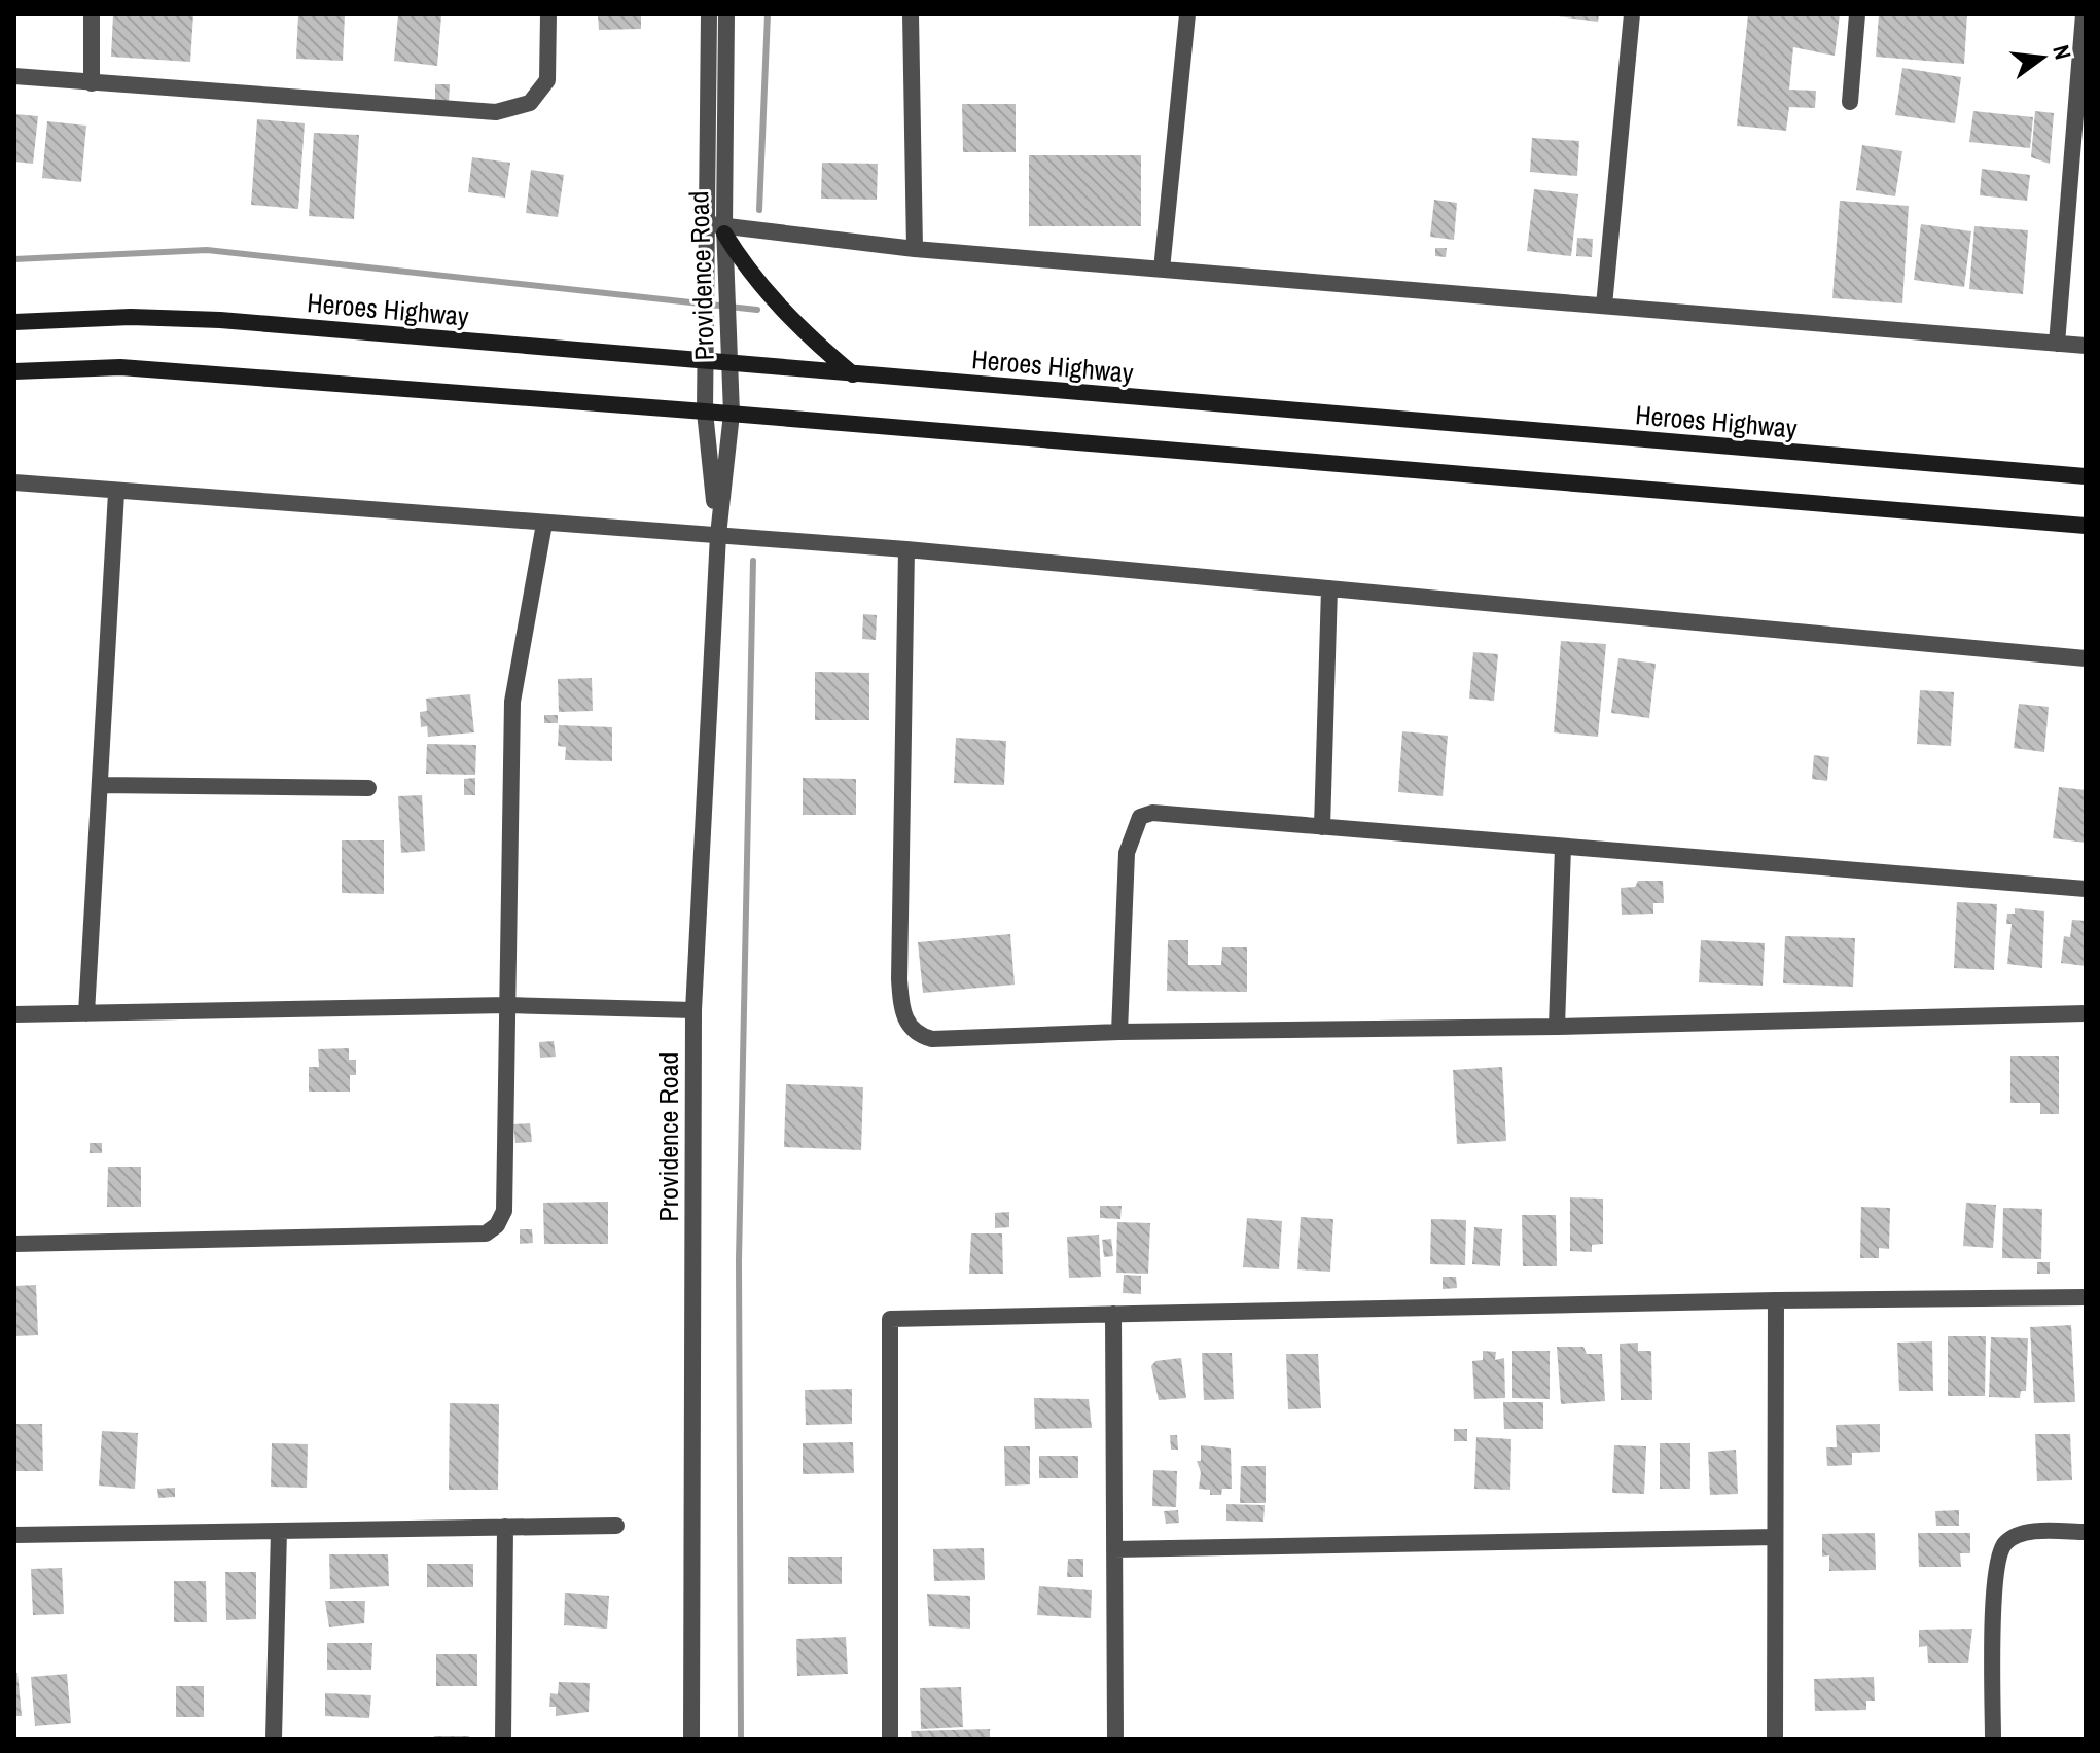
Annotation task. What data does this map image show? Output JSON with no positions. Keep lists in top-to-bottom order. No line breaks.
{"streets":{"main road":["Heroes Highway"],"street":["Providence Road"]},"crossings":[["Providence Road","Heroes Highway"]],"north":"right"}
